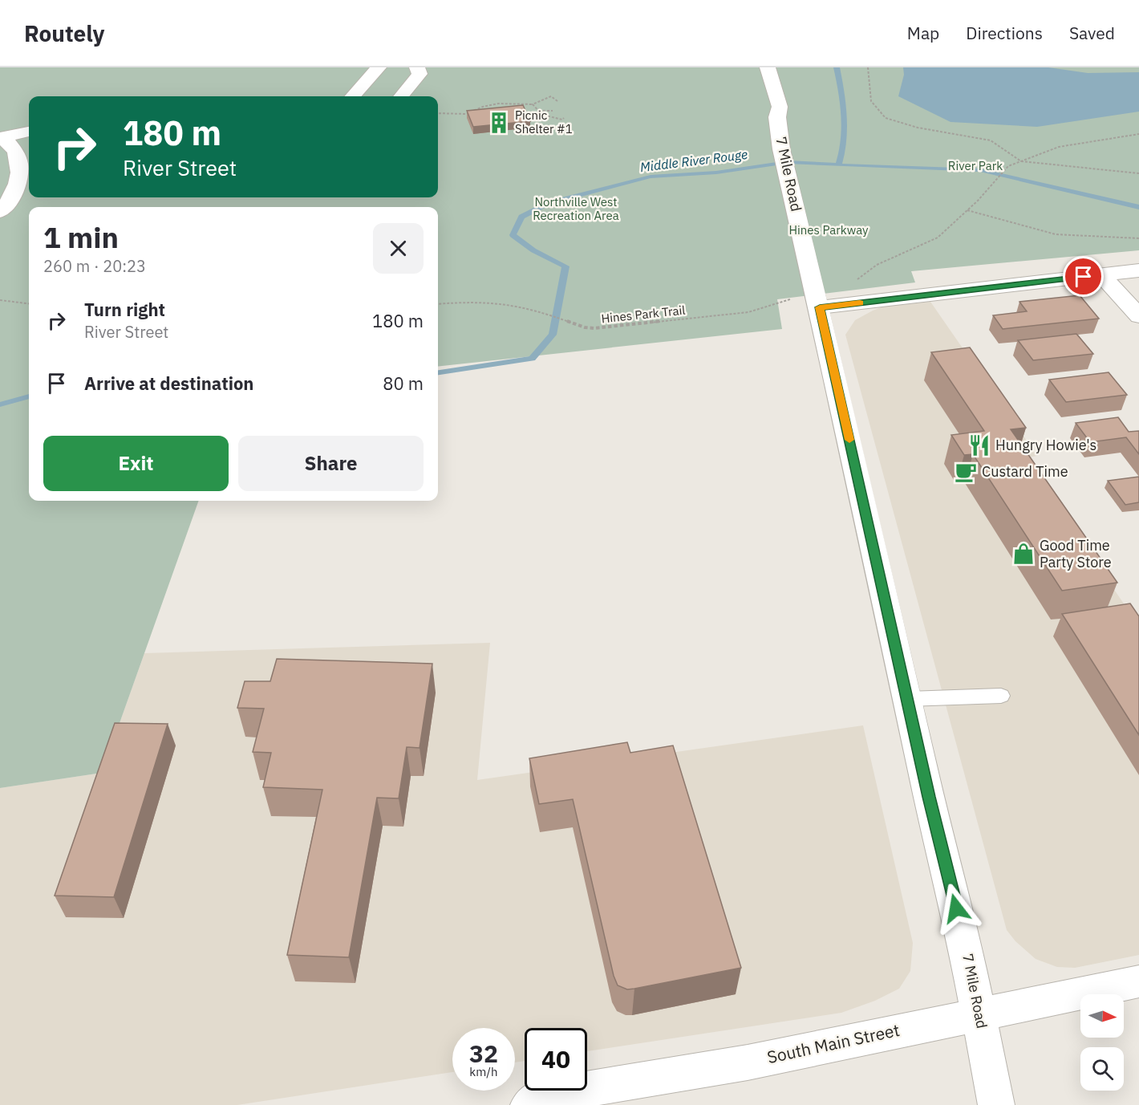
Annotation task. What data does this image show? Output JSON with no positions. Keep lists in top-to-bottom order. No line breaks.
{"streets":{"street":["7 Mile Road","South Main Street"],"path":["Hines Park Trail"]},"crossings":[["7 Mile Road","Hines Park Trail"],["7 Mile Road","South Main Street"]],"water":["Middle River Rouge"],"parks":["River Park","Northville West Recreation Area","Hines Parkway"],"places":{"building":["Picnic Shelter #1"],"restaurant":["Hungry Howie's"],"cafe":["Custard Time"],"shop":["Good Time Party Store"]},"north":"right","page":{"header":"Routely","nav":["Map","Directions","Saved"],"turn":["180 m","River Street"],"heading":["1 min","260 m · 20:23"],"list":[{"name":"Turn right","note":"River Street","value":"180 m"},{"name":"Arrive at destination","value":"80 m"}],"buttons":["Exit","Share"],"speed":"32 km/h","limit":"40"}}
